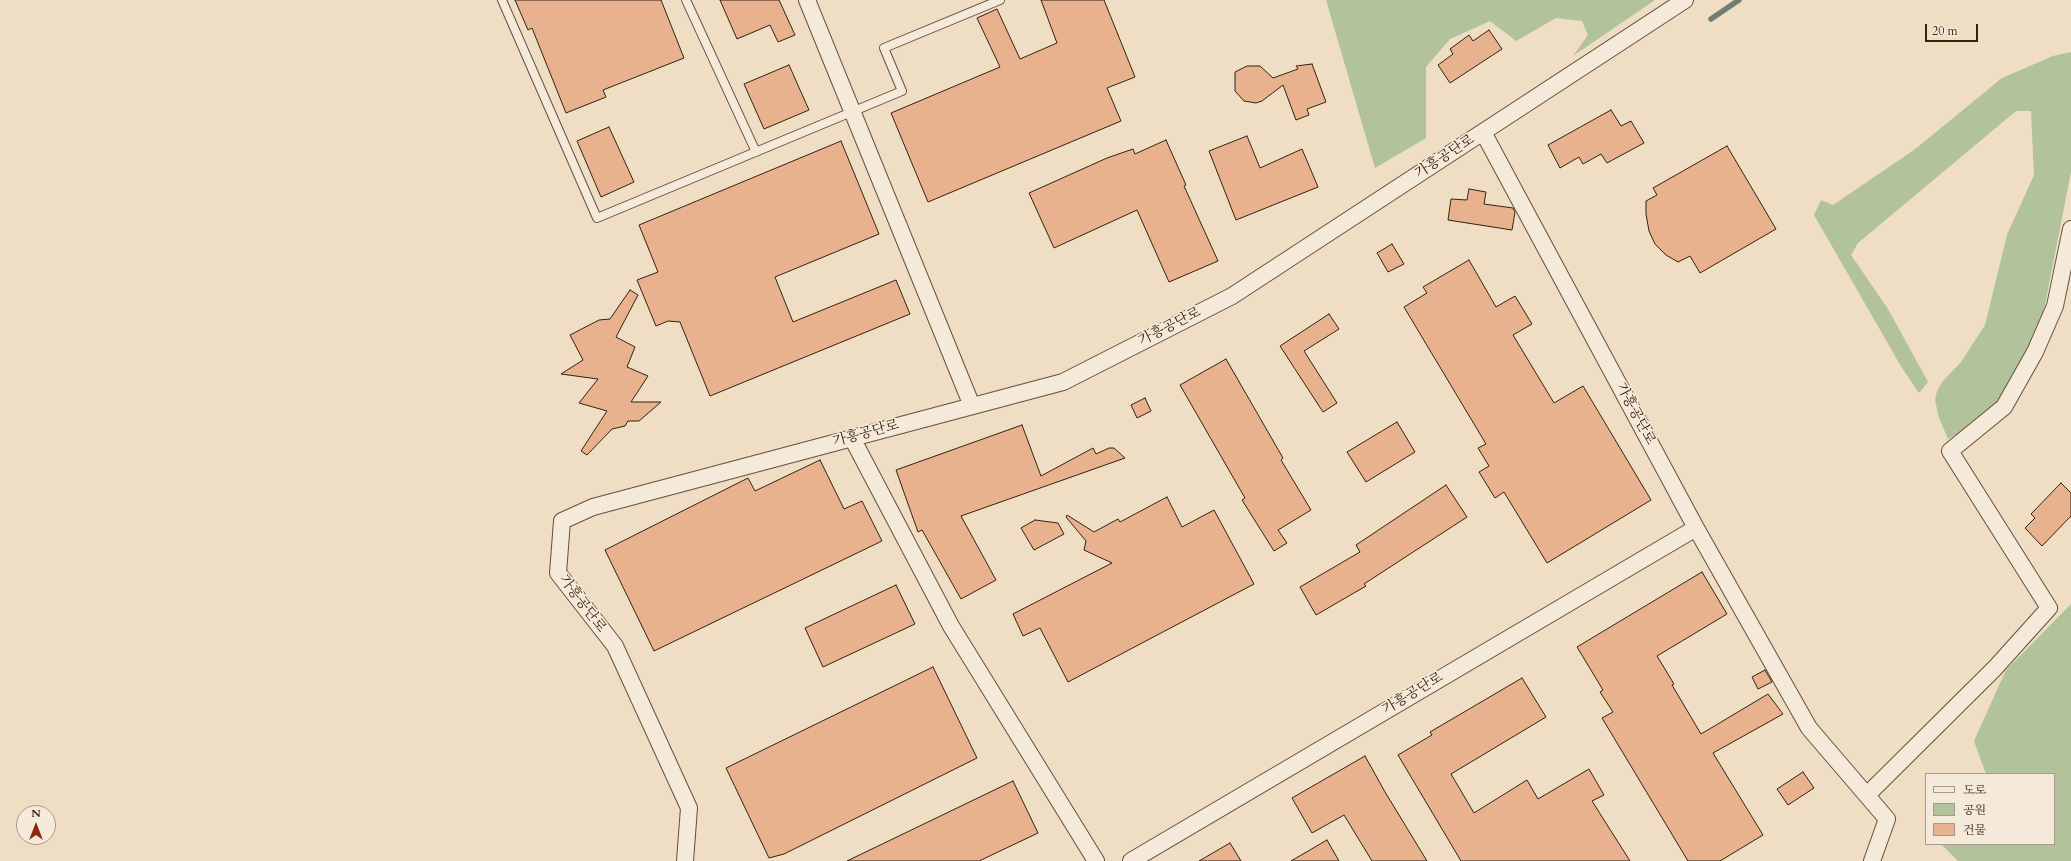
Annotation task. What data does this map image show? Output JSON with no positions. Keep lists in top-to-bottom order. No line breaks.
{"streets":{"street":["가흥공단로"]},"legend":["도로","공원","건물"],"scale_bar":"20 m","north":"top"}
